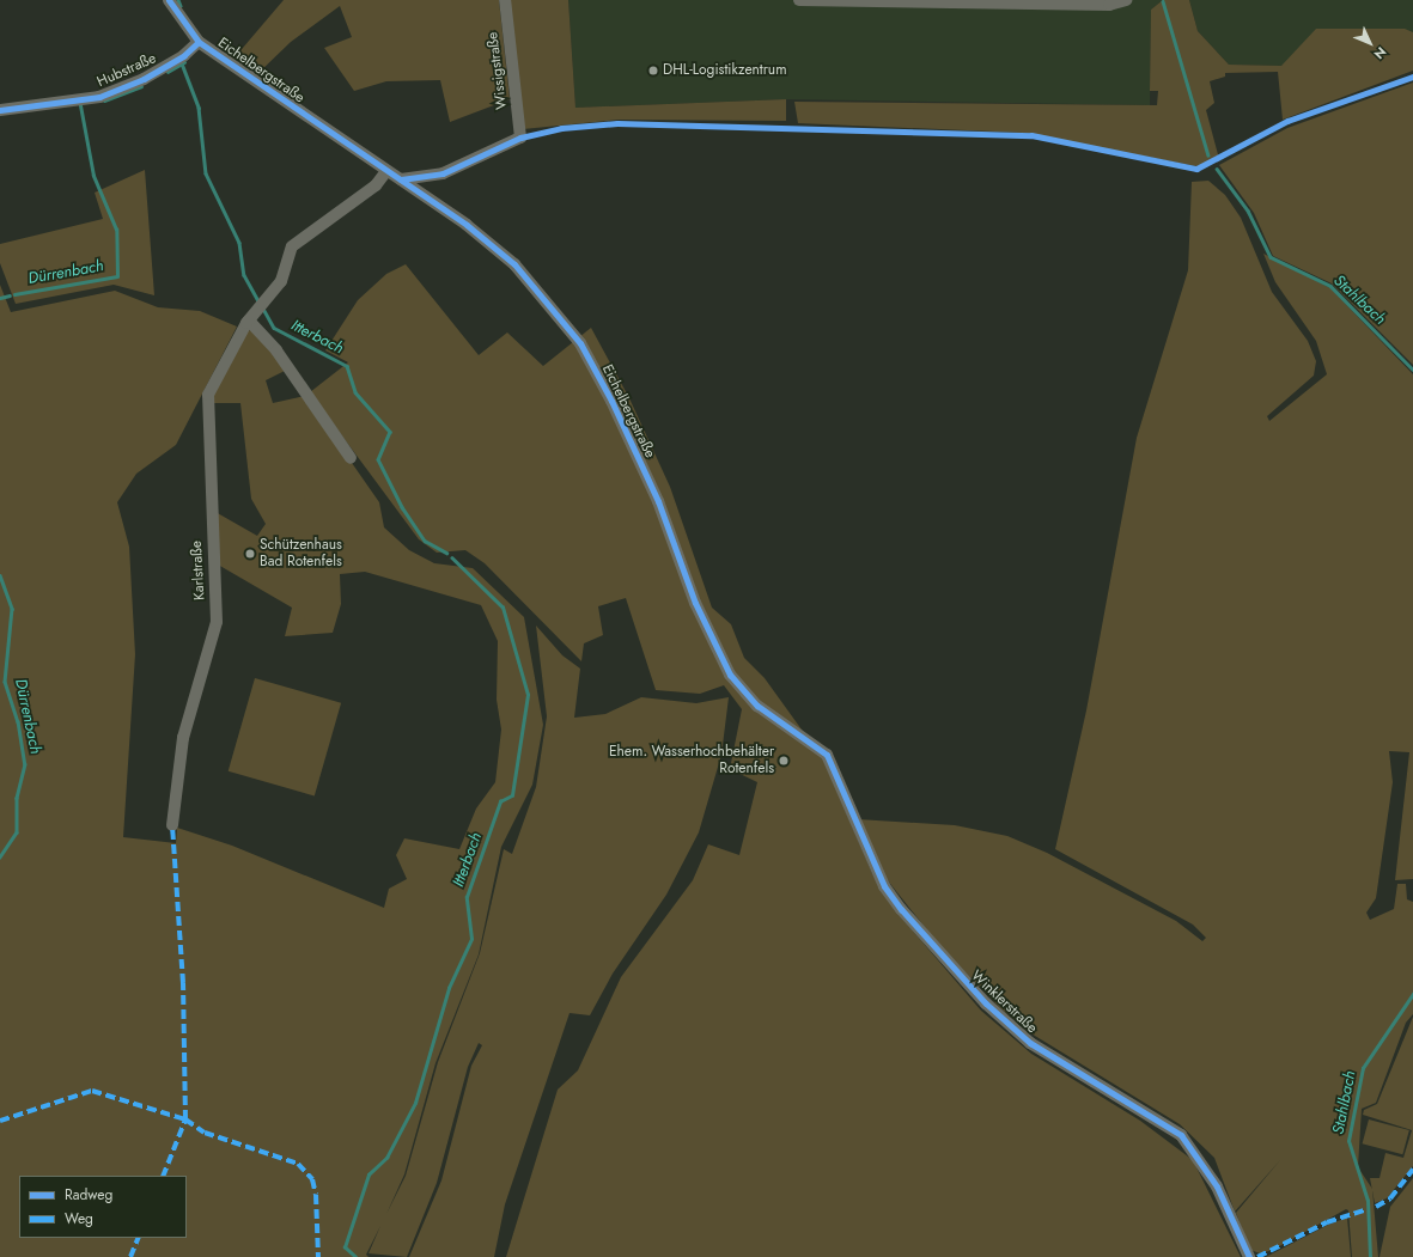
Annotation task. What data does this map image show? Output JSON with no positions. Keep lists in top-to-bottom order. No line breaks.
{"streets":{"street":["Hubstraße","Eichelbergstraße","Wissigstraße","Karlstraße","Winklerstraße"]},"crossings":[["Hubstraße","Eichelbergstraße"],["Eichelbergstraße","Wissigstraße"],["Eichelbergstraße","Karlstraße"],["Eichelbergstraße","Winklerstraße"]],"water":["Dürrenbach","Stahlbach","Itterbach"],"places":["DHL-Logistikzentrum","Schützenhaus Bad Rotenfels","Ehem. Wasserhochbehälter Rotenfels"],"legend":["Radweg","Weg"],"north":"bottom right"}
